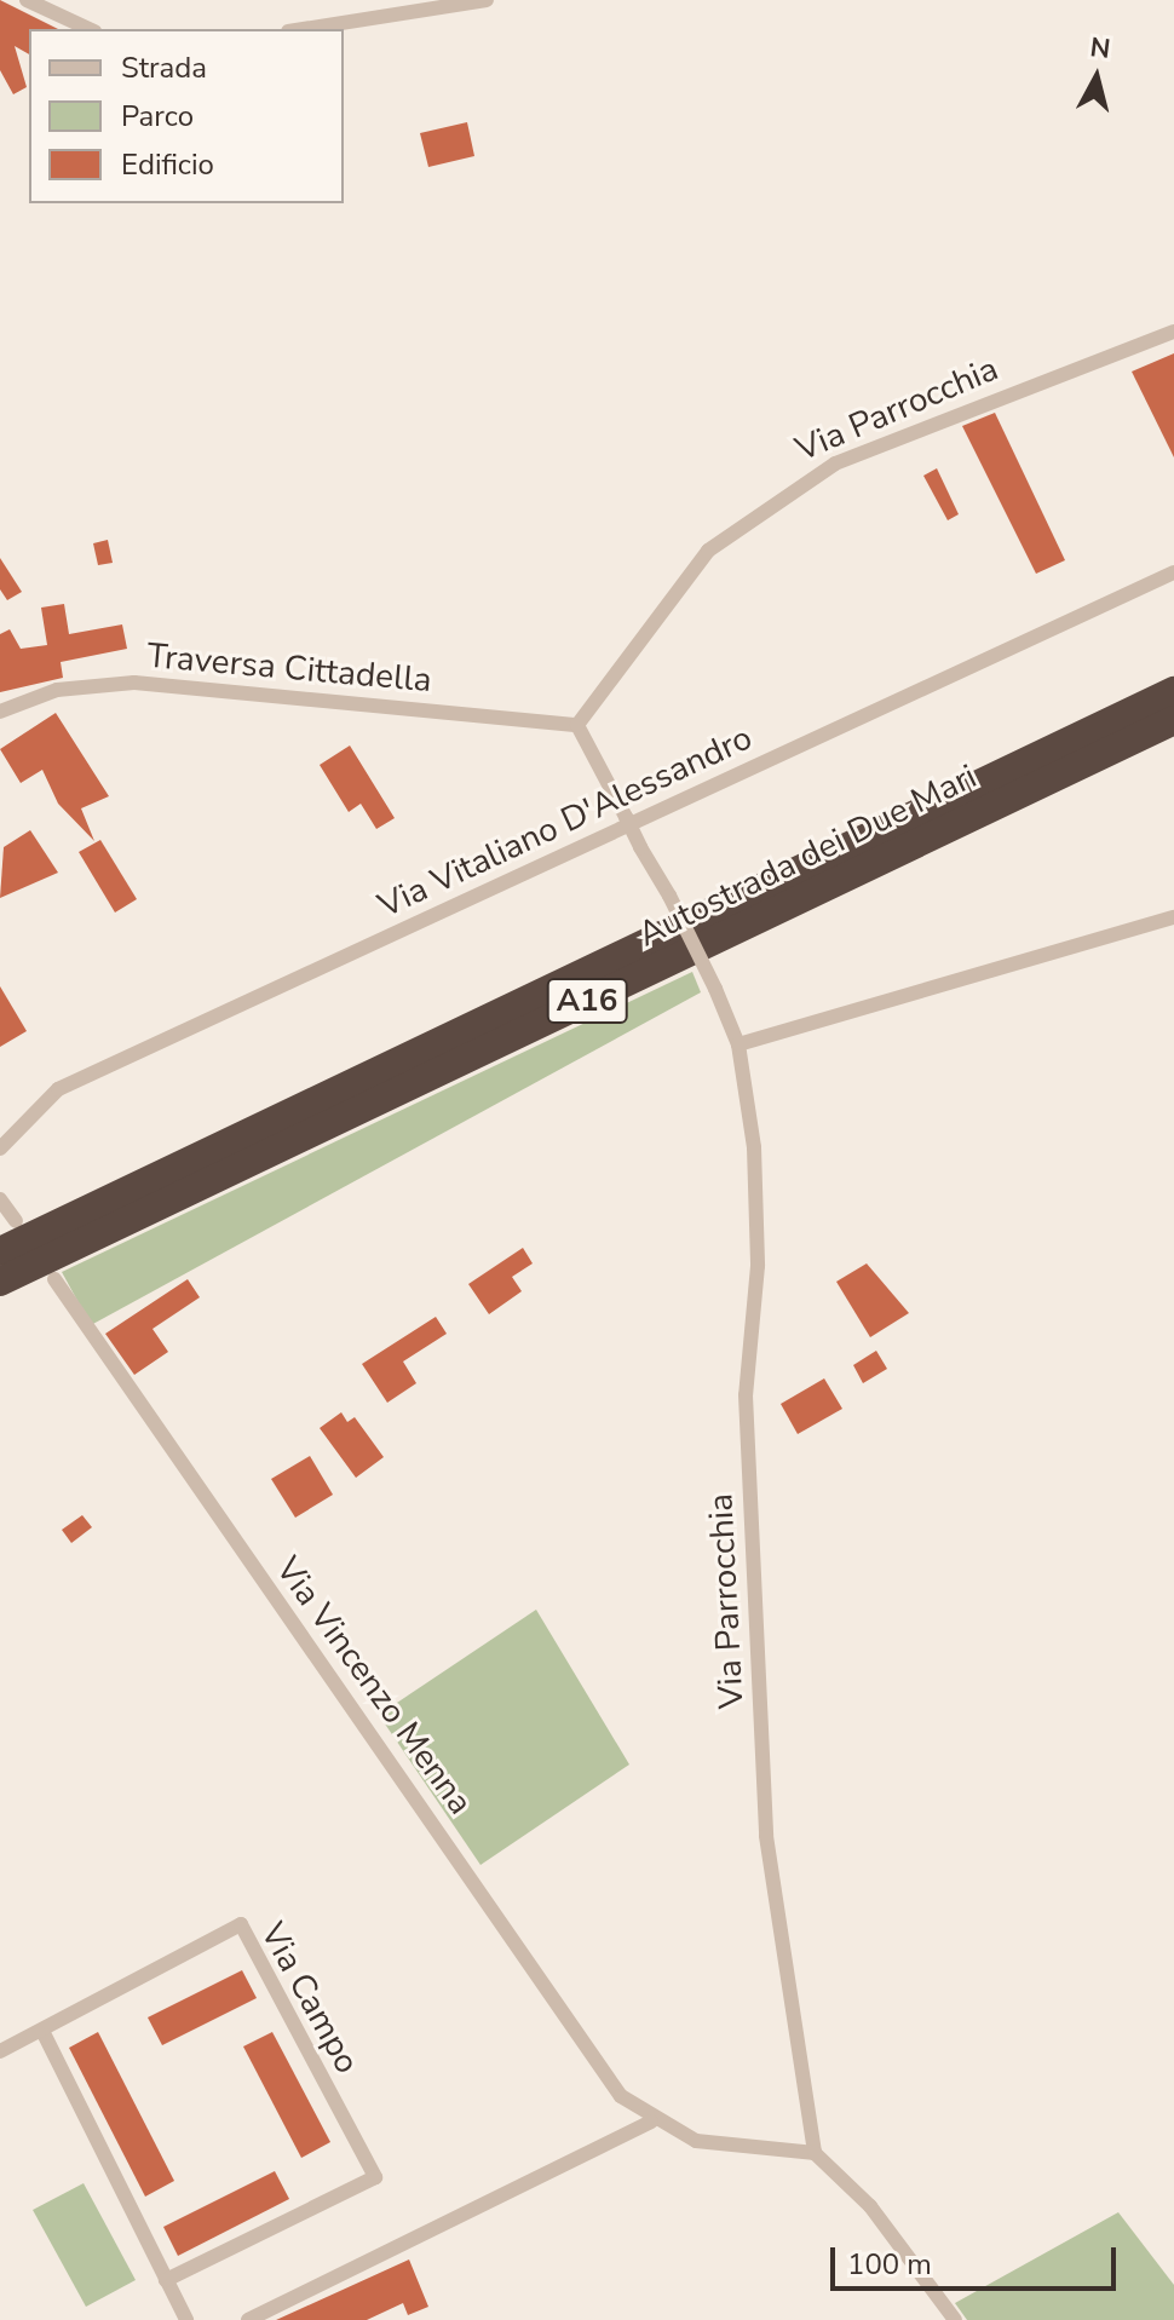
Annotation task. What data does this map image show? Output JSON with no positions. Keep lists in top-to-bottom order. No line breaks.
{"streets":{"highway":["Autostrada dei Due Mari","A16"],"street":["Via Parrocchia","Traversa Cittadella","Via Vitaliano D'Alessandro","Via Vincenzo Menna","Via Campo"]},"crossings":[["Via Parrocchia","Traversa Cittadella"]],"legend":["Strada","Parco","Edificio"],"scale_bar":"100 m","north":"top"}
